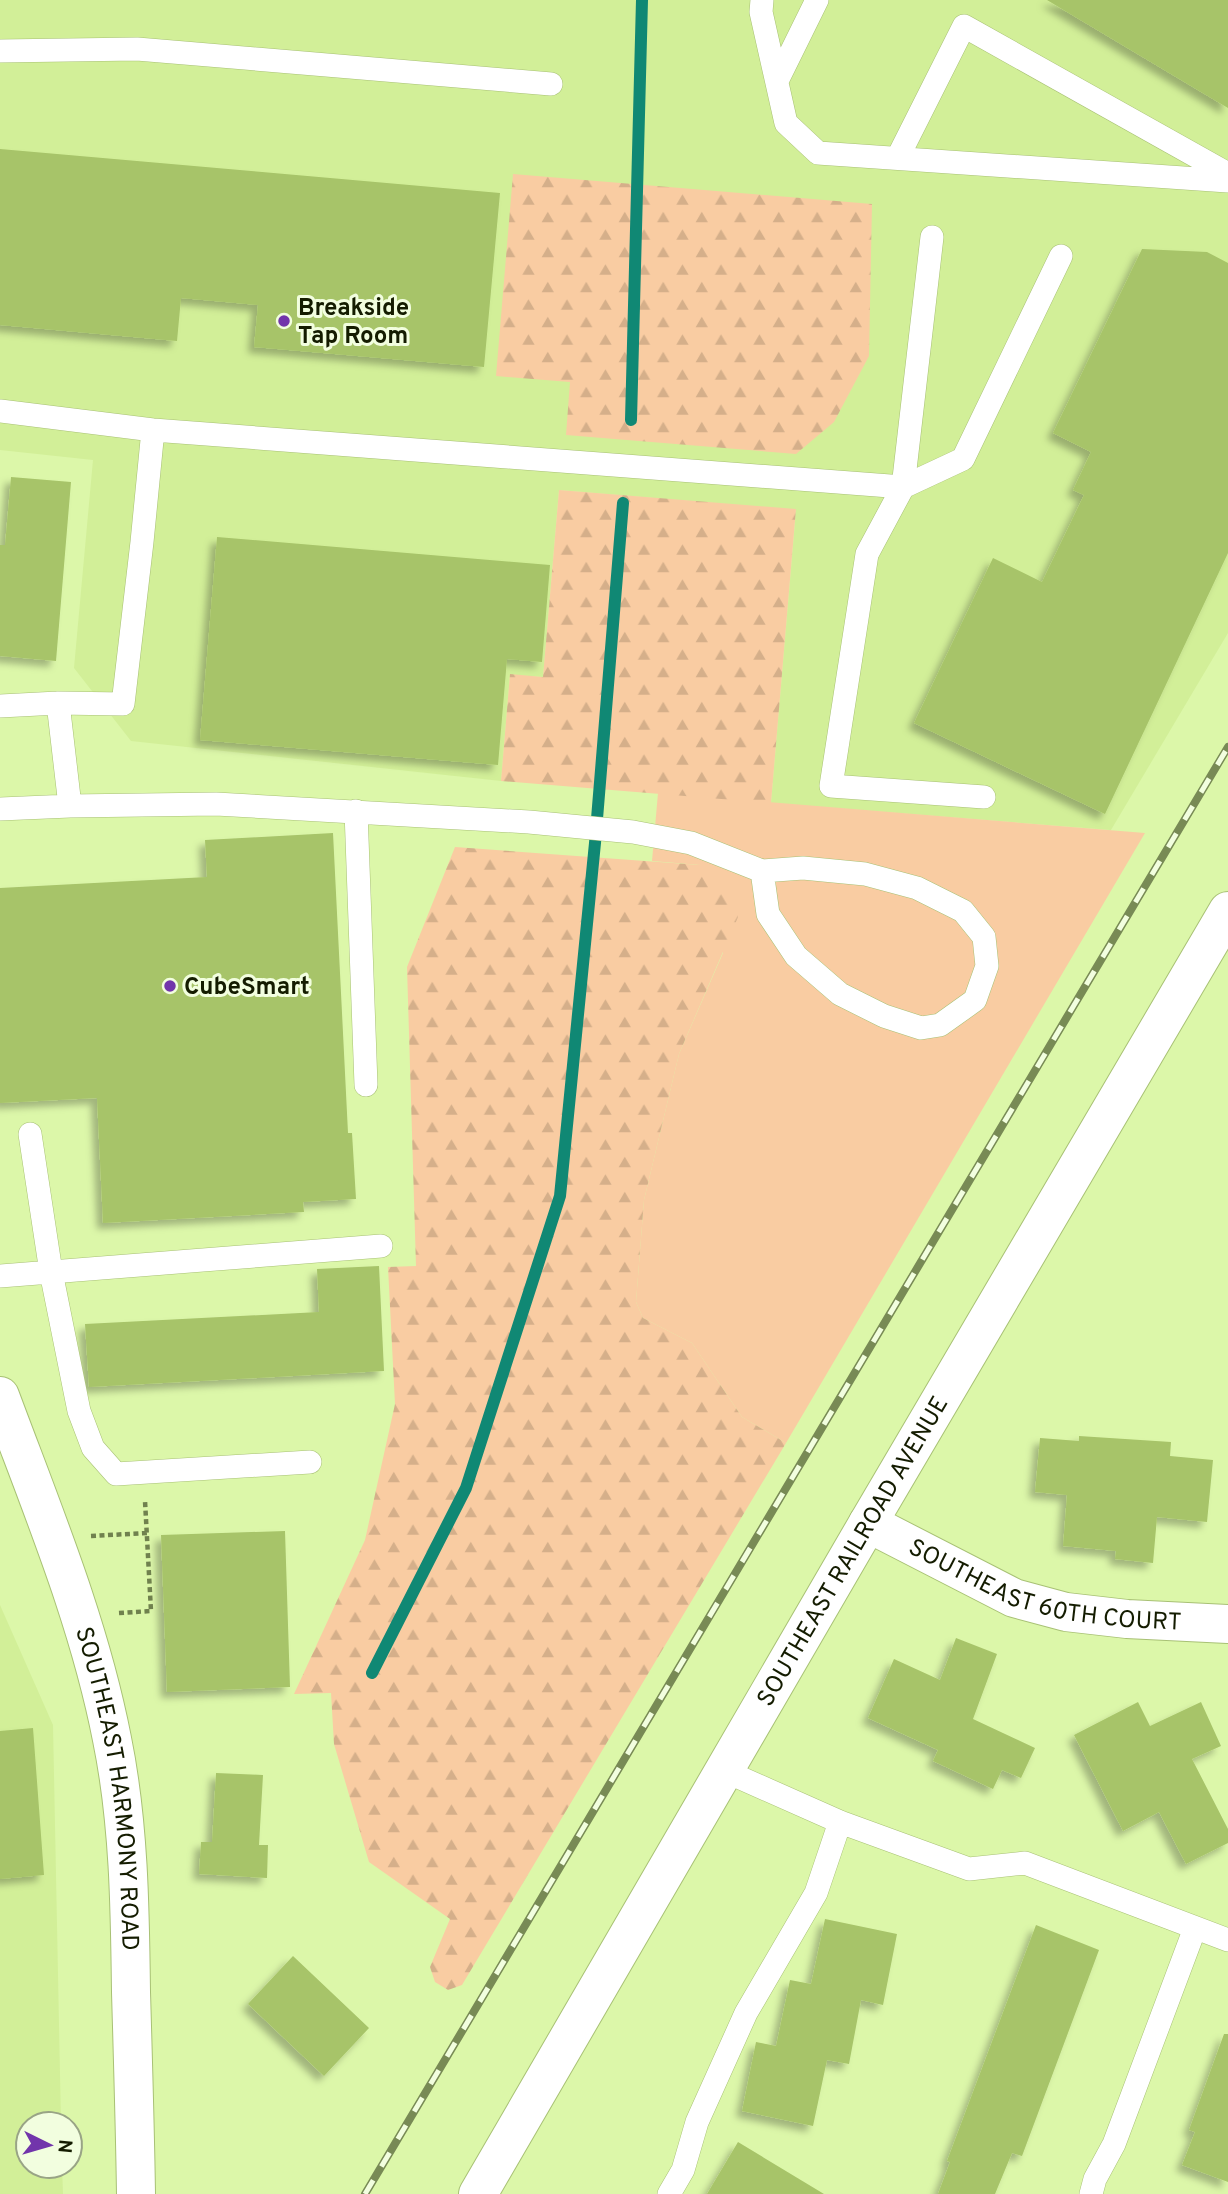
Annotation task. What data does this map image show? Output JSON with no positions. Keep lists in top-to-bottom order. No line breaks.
{"streets":{"street":["SOUTHEAST RAILROAD AVENUE","SOUTHEAST 60TH COURT","SOUTHEAST HARMONY ROAD"]},"crossings":[["SOUTHEAST RAILROAD AVENUE","SOUTHEAST 60TH COURT"]],"places":["Breakside Tap Room","CubeSmart"],"north":"right"}
